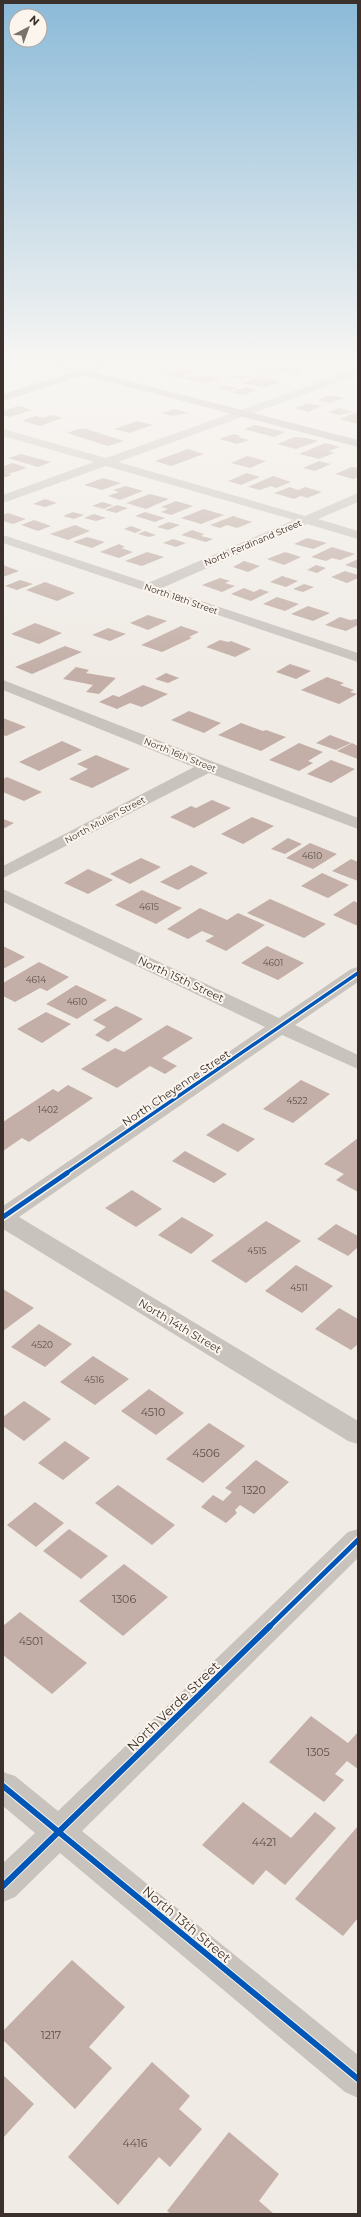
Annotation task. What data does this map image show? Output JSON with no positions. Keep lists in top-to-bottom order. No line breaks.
{"streets":{"street":["North Ferdinand Street","North 18th Street","North 16th Street","North Mullen Street","North 15th Street","North Cheyenne Street","North 14th Street","North Verde Street","North 13th Street"]},"crossings":[["North Ferdinand Street","North 18th Street"],["North 16th Street","North Mullen Street"],["North 15th Street","North Cheyenne Street"],["North Cheyenne Street","North 14th Street"],["North Verde Street","North 13th Street"]],"house_numbers":["4610","4615","4601","4614","4610","4522","1402","4515","4511","4520","4516","4510","4506","1320","1306","4501","1305","4421","1217","4416"],"north":"top right"}
